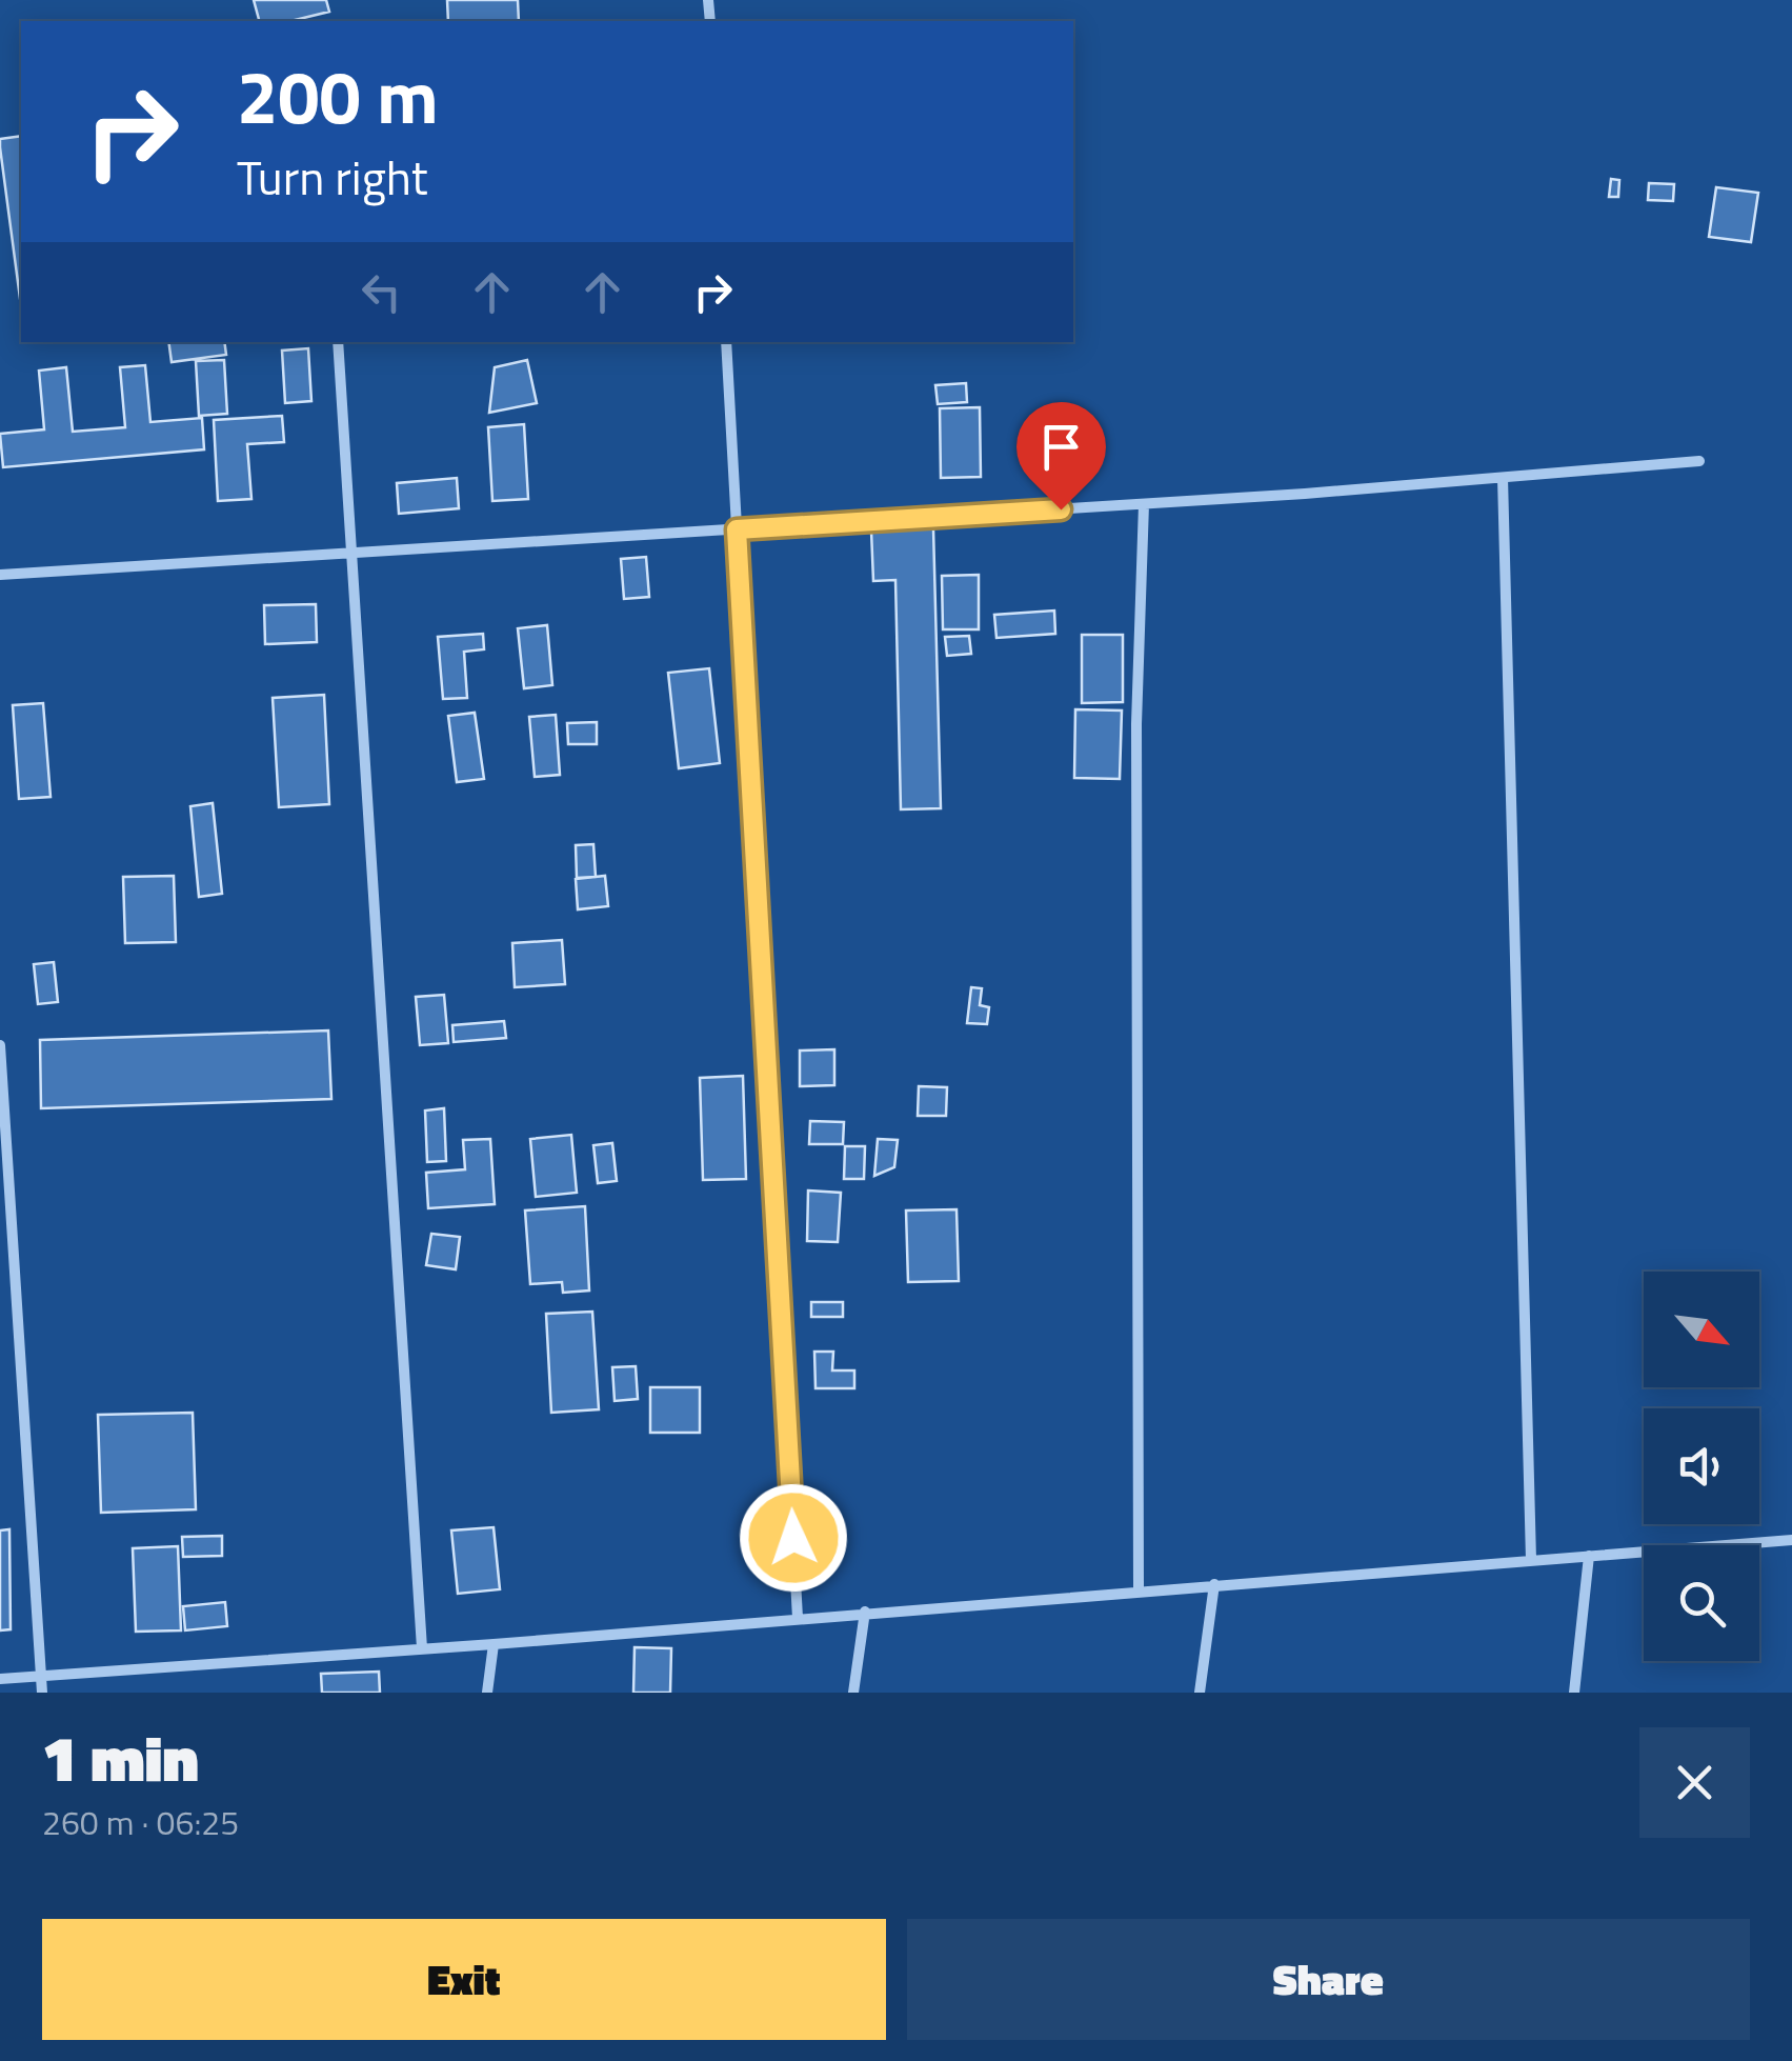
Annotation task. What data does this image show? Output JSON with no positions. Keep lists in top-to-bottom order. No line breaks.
{"north":"bottom right","page":{"turn":["200 m","Turn right"],"heading":["1 min","260 m · 06:25"],"buttons":["Exit","Share"]}}
